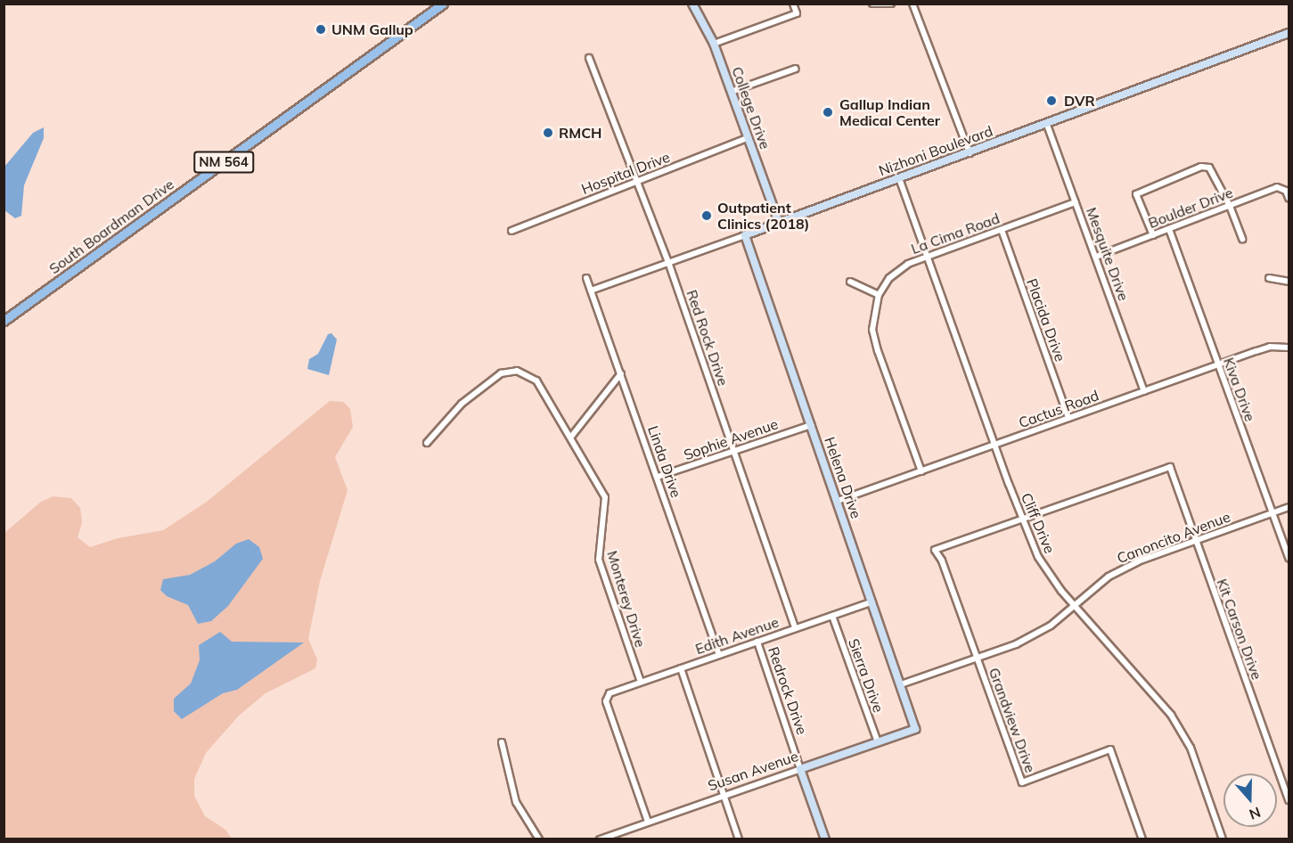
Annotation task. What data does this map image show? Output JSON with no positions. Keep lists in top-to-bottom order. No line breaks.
{"streets":{"main road":["College Drive","Nizhoni Boulevard","NM 564","South Boardman Drive","Helena Drive","Redrock Drive","Susan Avenue"],"street":["Hospital Drive","Boulder Drive","La Cima Road","Mesquite Drive","Placida Drive","Red Rock Drive","Kiva Drive","Cactus Road","Sophie Avenue","Linda Drive","Cliff Drive","Canoncito Avenue","Monterey Drive","Kit Carson Drive","Edith Avenue","Sierra Drive","Grandview Drive"]},"crossings":[["College Drive","Nizhoni Boulevard"],["College Drive","Hospital Drive"],["Nizhoni Boulevard","Mesquite Drive"],["Nizhoni Boulevard","Red Rock Drive"],["Nizhoni Boulevard","Linda Drive"],["Nizhoni Boulevard","Helena Drive"],["Nizhoni Boulevard","Cliff Drive"],["Hospital Drive","Red Rock Drive"],["Boulder Drive","Mesquite Drive"],["Boulder Drive","Kiva Drive"],["La Cima Road","Mesquite Drive"],["La Cima Road","Placida Drive"],["La Cima Road","Cactus Road"],["La Cima Road","Cliff Drive"],["Mesquite Drive","Cactus Road"],["Placida Drive","Cactus Road"],["Red Rock Drive","Sophie Avenue"],["Red Rock Drive","Edith Avenue"],["Kiva Drive","Cactus Road"],["Kiva Drive","Canoncito Avenue"],["Cactus Road","Helena Drive"],["Cactus Road","Cliff Drive"],["Sophie Avenue","Linda Drive"],["Sophie Avenue","Helena Drive"],["Linda Drive","Edith Avenue"],["Helena Drive","Canoncito Avenue"],["Helena Drive","Edith Avenue"],["Helena Drive","Susan Avenue"],["Cliff Drive","Canoncito Avenue"],["Cliff Drive","Kit Carson Drive"],["Cliff Drive","Grandview Drive"],["Canoncito Avenue","Kit Carson Drive"],["Canoncito Avenue","Grandview Drive"],["Monterey Drive","Edith Avenue"],["Kit Carson Drive","Grandview Drive"],["Edith Avenue","Sierra Drive"],["Edith Avenue","Redrock Drive"],["Edith Avenue","Susan Avenue"],["Sierra Drive","Susan Avenue"],["Redrock Drive","Susan Avenue"]],"places":["UNM Gallup","DVR","Gallup Indian Medical Center","RMCH","Outpatient Clinics (2018)"],"north":"bottom"}
